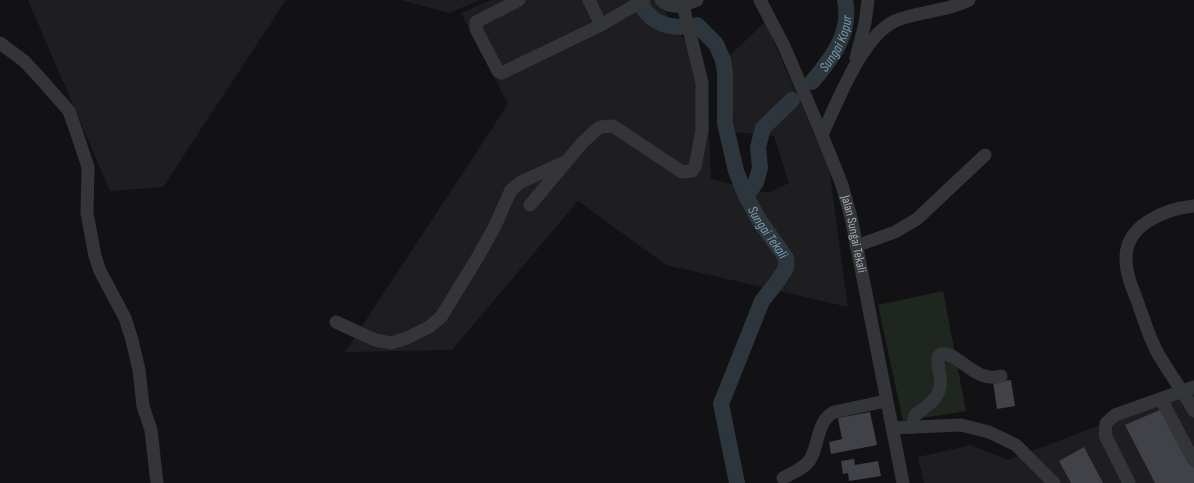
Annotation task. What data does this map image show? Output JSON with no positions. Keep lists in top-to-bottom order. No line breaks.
{"streets":{"street":["Jalan Sungai Tekali"]},"water":["Sungai Kapur","Sungai Tekali"]}
